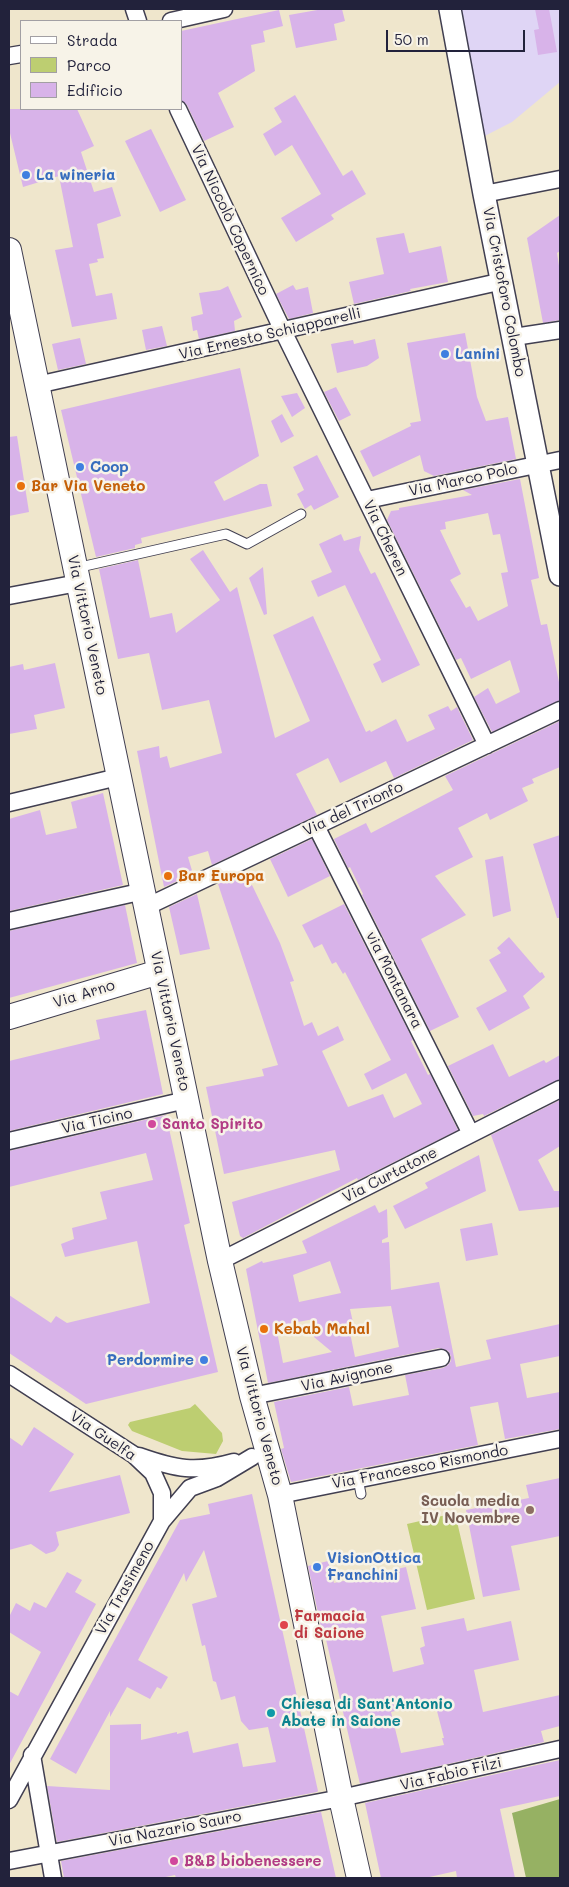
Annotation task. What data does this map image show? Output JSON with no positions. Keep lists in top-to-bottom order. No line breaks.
{"streets":{"main road":["Via Vittorio Veneto","Via Arno"],"street":["Via Niccolò Copernico","Via Cristoforo Colombo","Via Ernesto Schiapparelli","Via Marco Polo","Via Cheren","Via del Trionfo","via Montanara","Via Ticino","Via Curtatone","Via Avignone","Via Guelfa","Via Francesco Rismondo","Via Trasimeno","Via Fabio Filzi","Via Nazario Sauro"]},"crossings":[["Via Niccolò Copernico","Via Ernesto Schiapparelli"],["Via Niccolò Copernico","Via Cheren"],["Via Cristoforo Colombo","Via Ernesto Schiapparelli"],["Via Cristoforo Colombo","Via Marco Polo"],["Via Ernesto Schiapparelli","Via Cheren"],["Via Ernesto Schiapparelli","Via Vittorio Veneto"],["Via Marco Polo","Via Cheren"],["Via Cheren","Via del Trionfo"],["Via Vittorio Veneto","Via del Trionfo"],["Via Vittorio Veneto","Via Arno"],["Via Vittorio Veneto","Via Ticino"],["Via Vittorio Veneto","Via Curtatone"],["Via Vittorio Veneto","Via Avignone"],["Via Vittorio Veneto","Via Francesco Rismondo"],["Via Vittorio Veneto","Via Trasimeno"],["Via Vittorio Veneto","Via Fabio Filzi"],["Via Vittorio Veneto","Via Nazario Sauro"],["Via del Trionfo","via Montanara"],["via Montanara","Via Curtatone"],["Via Guelfa","Via Trasimeno"],["Via Fabio Filzi","Via Nazario Sauro"]],"places":["La wineria","Lanini","Coop","Bar Via Veneto","Bar Europa","Santo Spirito","Kebab Mahal","Perdormire","Scuola media IV Novembre","VisionOttica Franchini","Farmacia di Saione","Chiesa di Sant'Antonio Abate in Saione","B&B biobenessere"],"legend":["Strada","Parco","Edificio"],"scale_bar":"50 m"}
